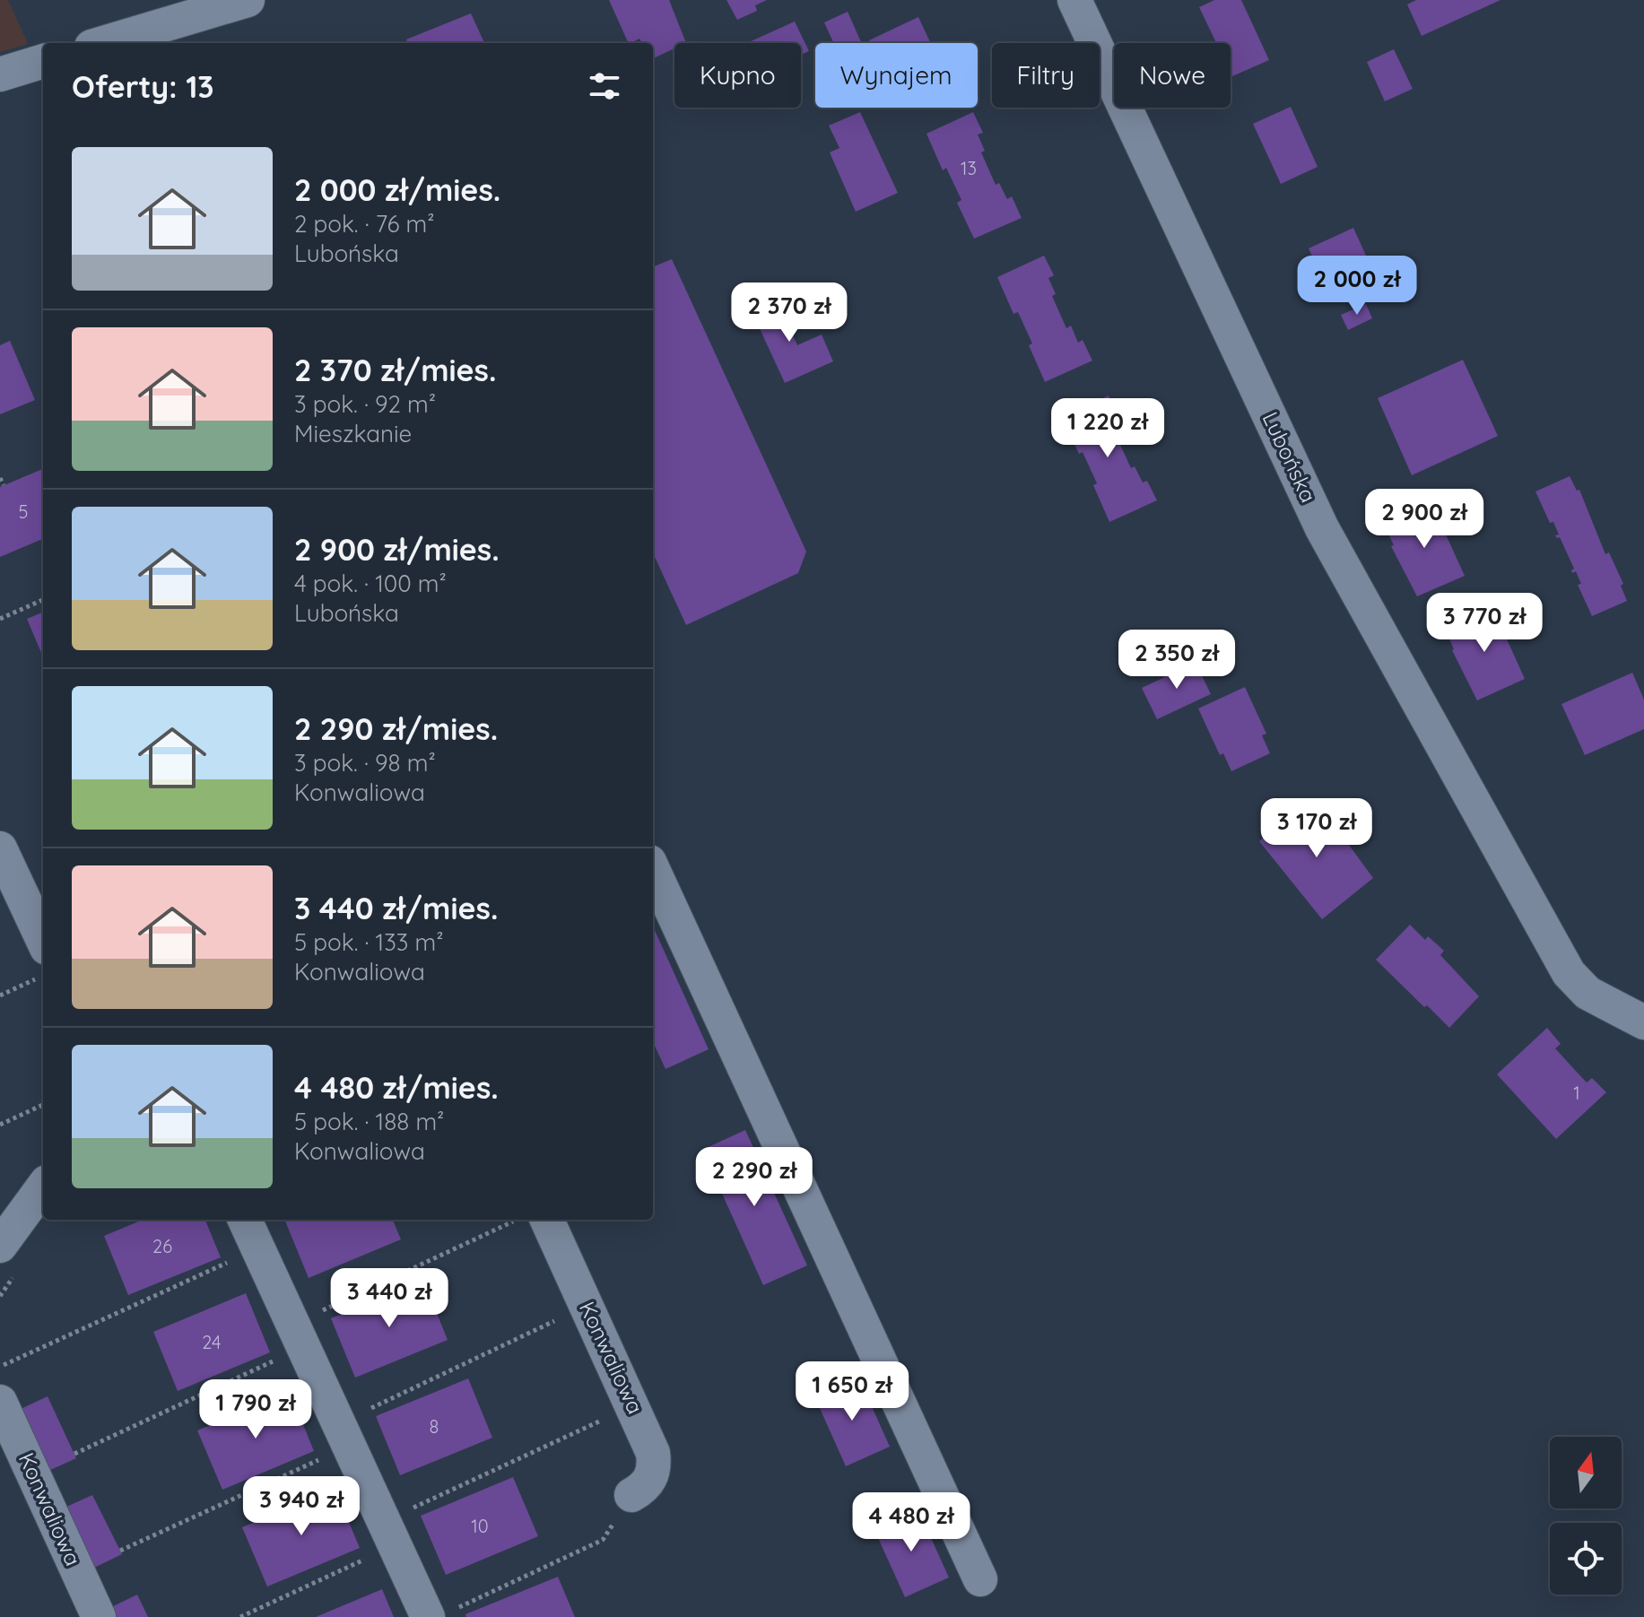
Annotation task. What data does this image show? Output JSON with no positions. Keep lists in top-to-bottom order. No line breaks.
{"streets":{"street":["Lubońska","Konwaliowa"]},"house_numbers":["13","5","1","26","24","8","10"],"north":"top","page":{"chip":["Kupno","Wynajem","Filtry","Nowe"],"heading":"Oferty: 13","list":[{"name":"2 000 zł/mies.","note":"2 pok. · 76 m² · Lubońska"},{"name":"2 370 zł/mies.","note":"3 pok. · 92 m² · Mieszkanie"},{"name":"2 900 zł/mies.","note":"4 pok. · 100 m² · Lubońska"},{"name":"2 290 zł/mies.","note":"3 pok. · 98 m² · Konwaliowa"},{"name":"3 440 zł/mies.","note":"5 pok. · 133 m² · Konwaliowa"},{"name":"4 480 zł/mies.","note":"5 pok. · 188 m² · Konwaliowa"}],"price":["2 000 zł","2 370 zł","1 220 zł","2 900 zł","3 770 zł","2 350 zł","3 170 zł","2 290 zł","3 440 zł","1 650 zł","1 790 zł","3 940 zł","4 480 zł"]}}
